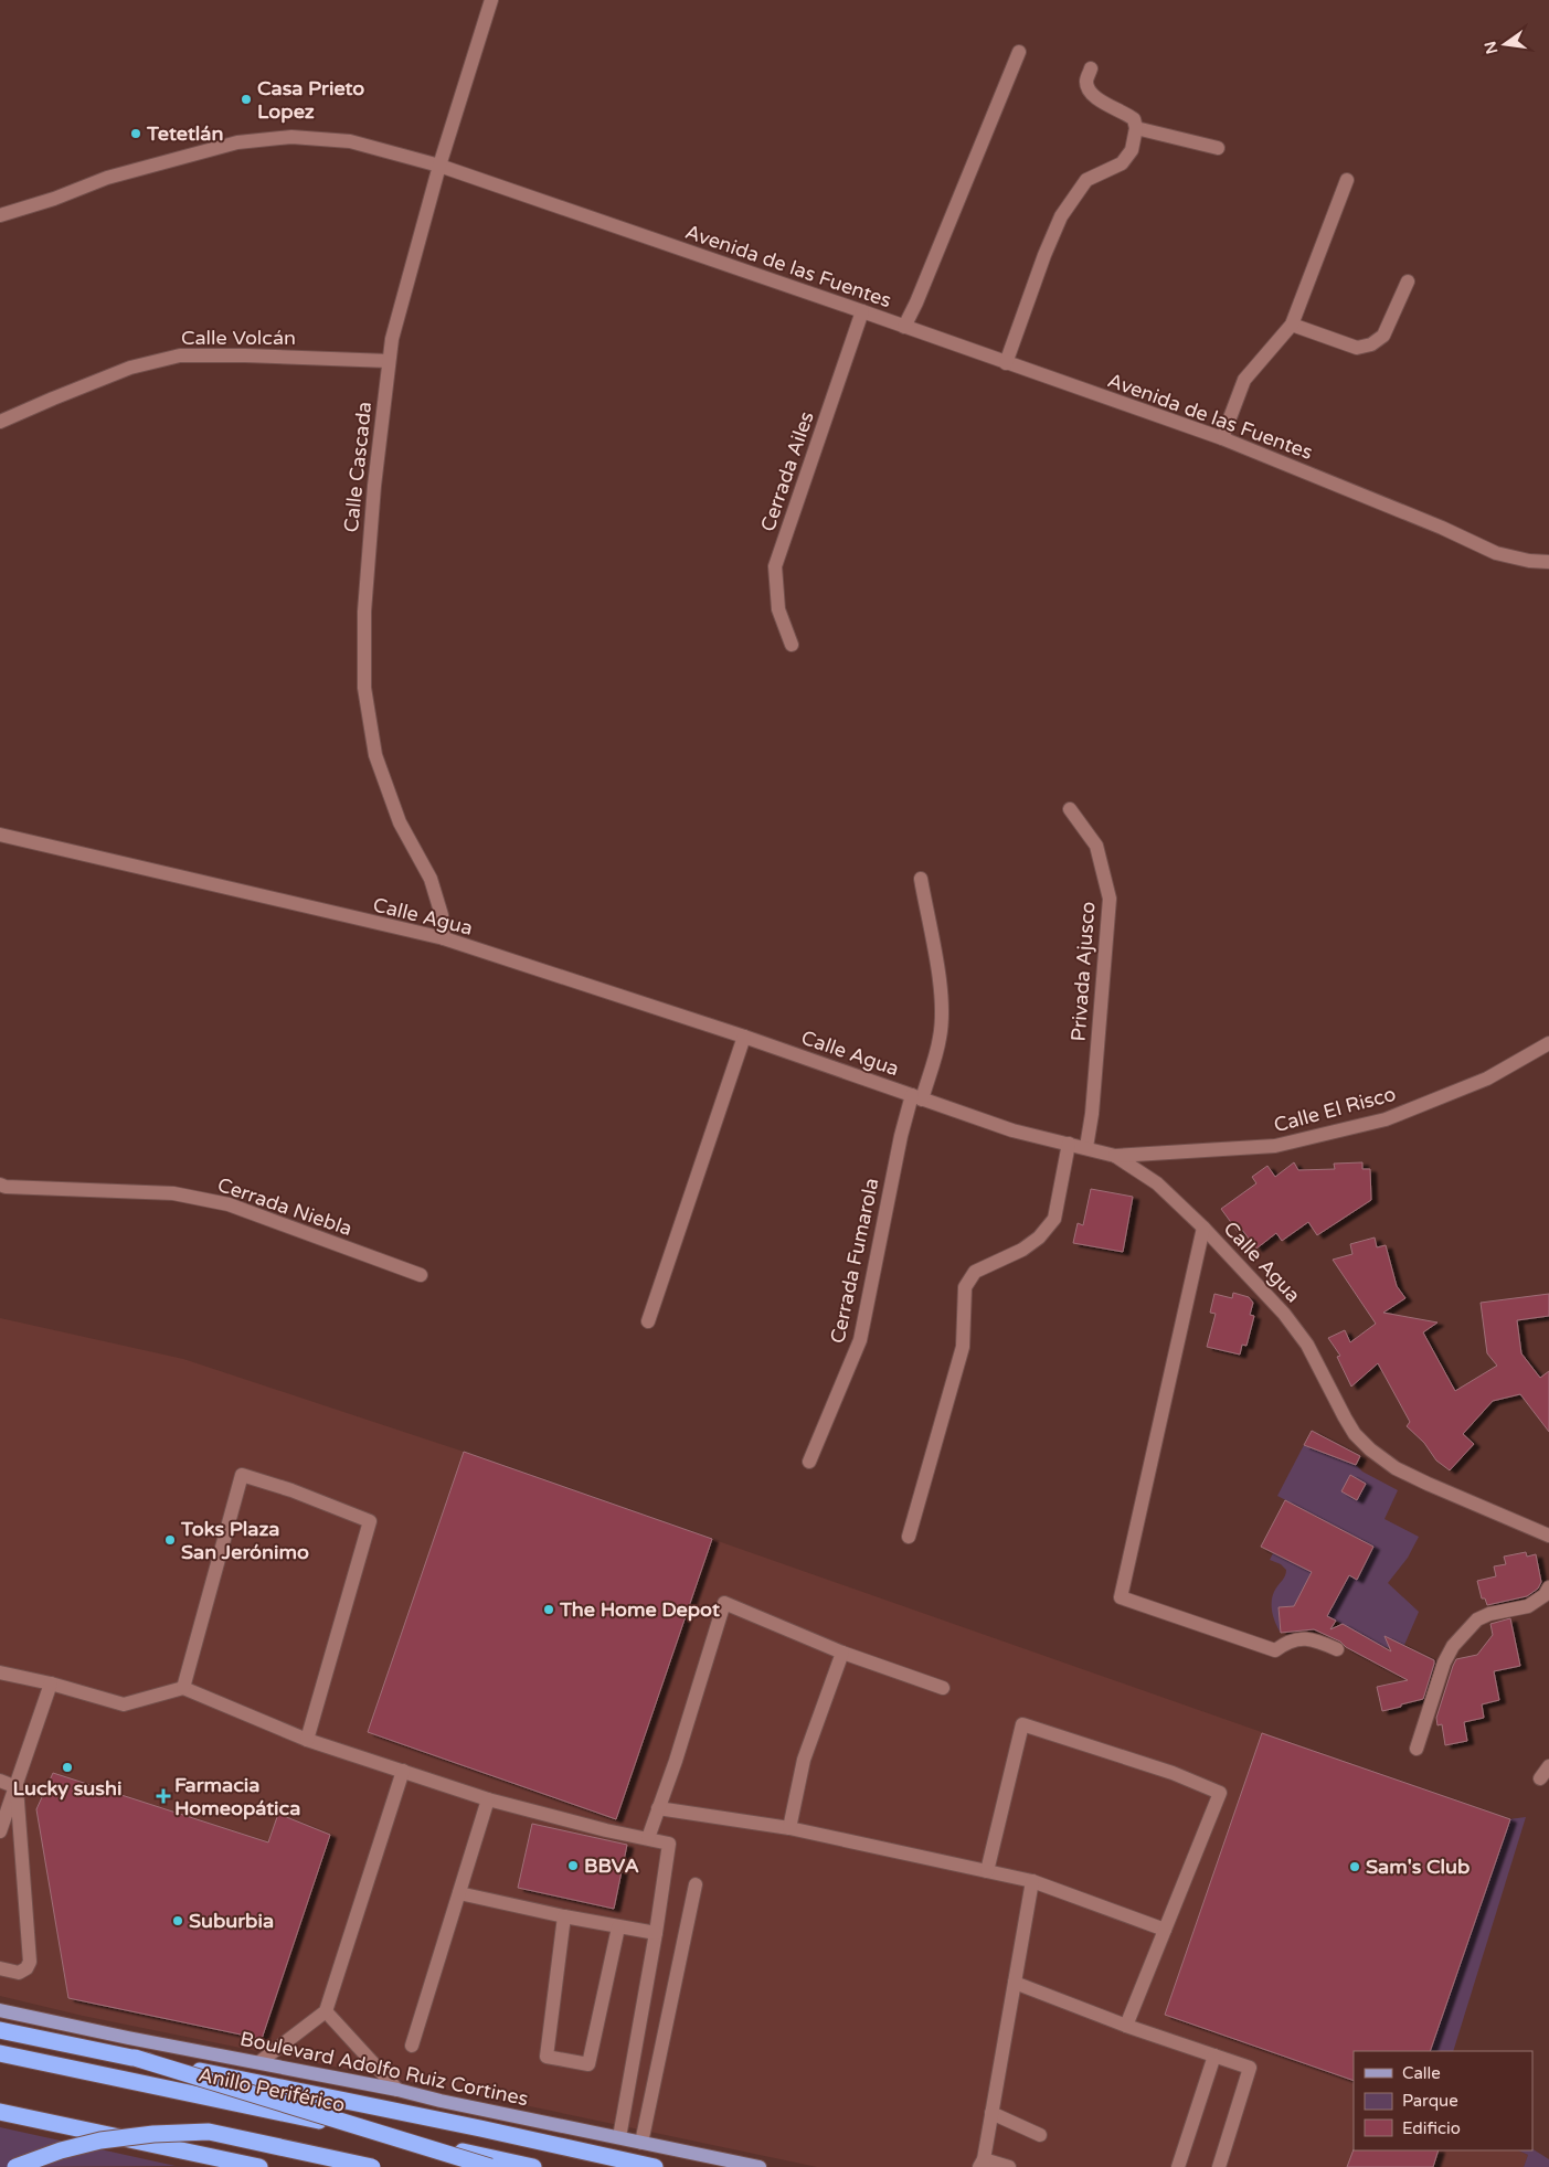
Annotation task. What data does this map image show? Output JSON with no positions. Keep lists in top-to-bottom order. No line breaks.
{"streets":{"highway":["Anillo Periférico"],"main road":["Boulevard Adolfo Ruiz Cortines"],"street":["Avenida de las Fuentes","Calle Volcán","Calle Cascada","Cerrada Ailes","Calle Agua","Privada Ajusco","Calle El Risco","Cerrada Niebla","Cerrada Fumarola"]},"crossings":[["Avenida de las Fuentes","Calle Cascada"],["Avenida de las Fuentes","Cerrada Ailes"],["Calle Volcán","Calle Cascada"],["Calle Cascada","Calle Agua"],["Calle Agua","Privada Ajusco"],["Calle Agua","Calle El Risco"],["Calle Agua","Cerrada Fumarola"]],"places":{"other":["Casa Prieto Lopez","Tetetlán","Toks Plaza San Jerónimo","The Home Depot","Lucky sushi","BBVA","Sam's Club","Suburbia"],"health":["Farmacia Homeopática"]},"legend":["Calle","Parque","Edificio"],"north":"left"}
